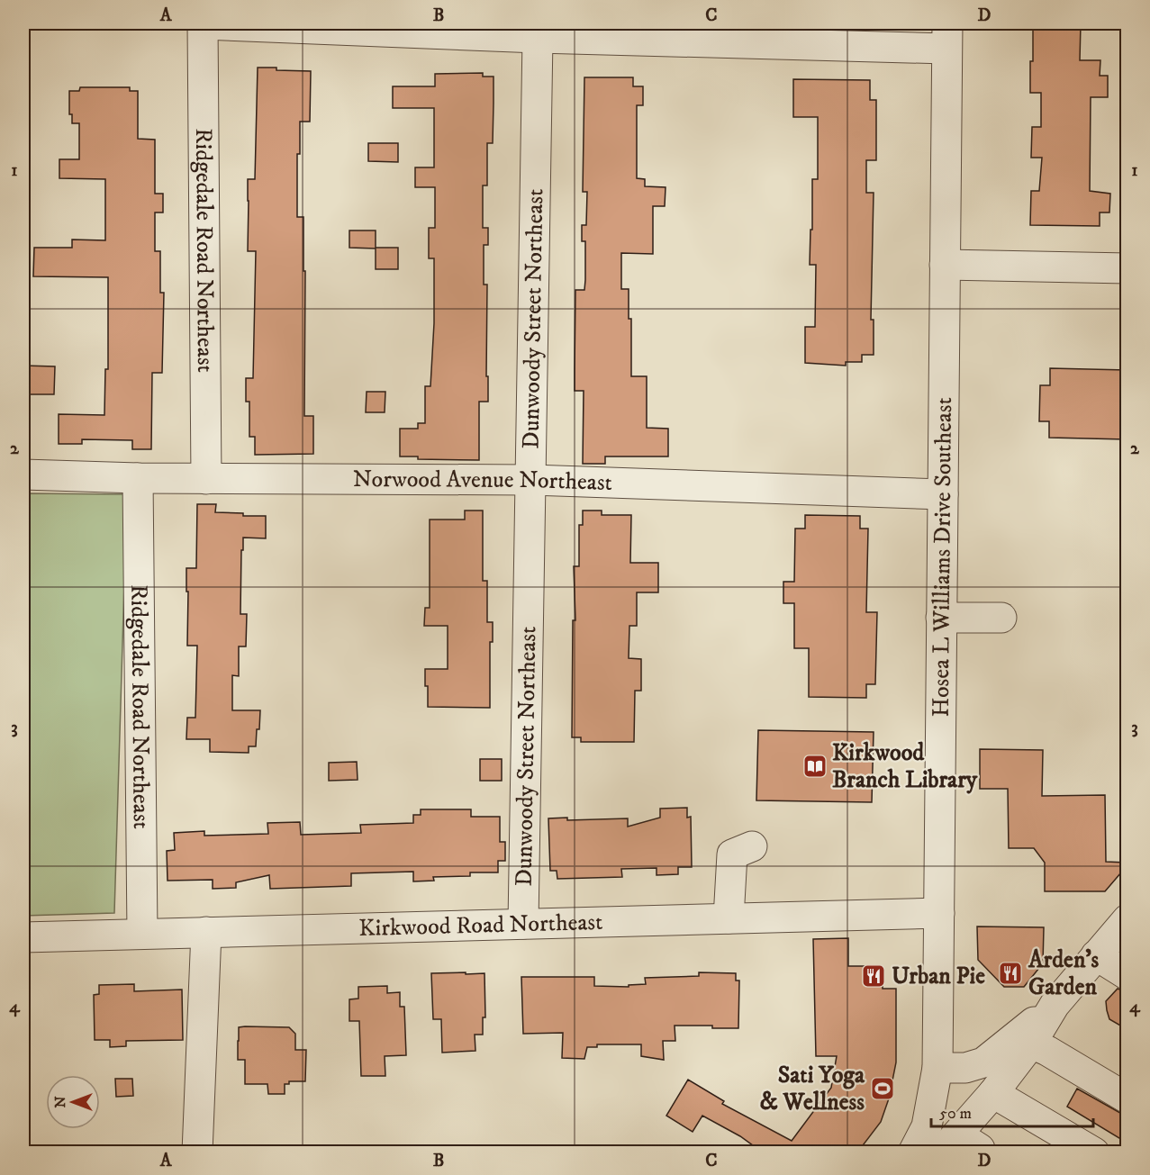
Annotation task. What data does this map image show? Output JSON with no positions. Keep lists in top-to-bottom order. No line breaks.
{"streets":{"street":["Ridgedale Road Northeast","Dunwoody Street Northeast","Norwood Avenue Northeast","Hosea L Williams Drive Southeast","Kirkwood Road Northeast"]},"crossings":[["Ridgedale Road Northeast","Norwood Avenue Northeast"],["Ridgedale Road Northeast","Kirkwood Road Northeast"],["Dunwoody Street Northeast","Norwood Avenue Northeast"],["Dunwoody Street Northeast","Kirkwood Road Northeast"],["Norwood Avenue Northeast","Hosea L Williams Drive Southeast"],["Hosea L Williams Drive Southeast","Kirkwood Road Northeast"]],"places":{"library":["Kirkwood Branch Library"],"restaurant":["Arden's Garden","Urban Pie"],"sports":["Sati Yoga & Wellness"]},"scale_bar":"50 m","north":"left","grid":{"columns":["A","B","C","D"],"rows":["1","2","3","4"]}}
